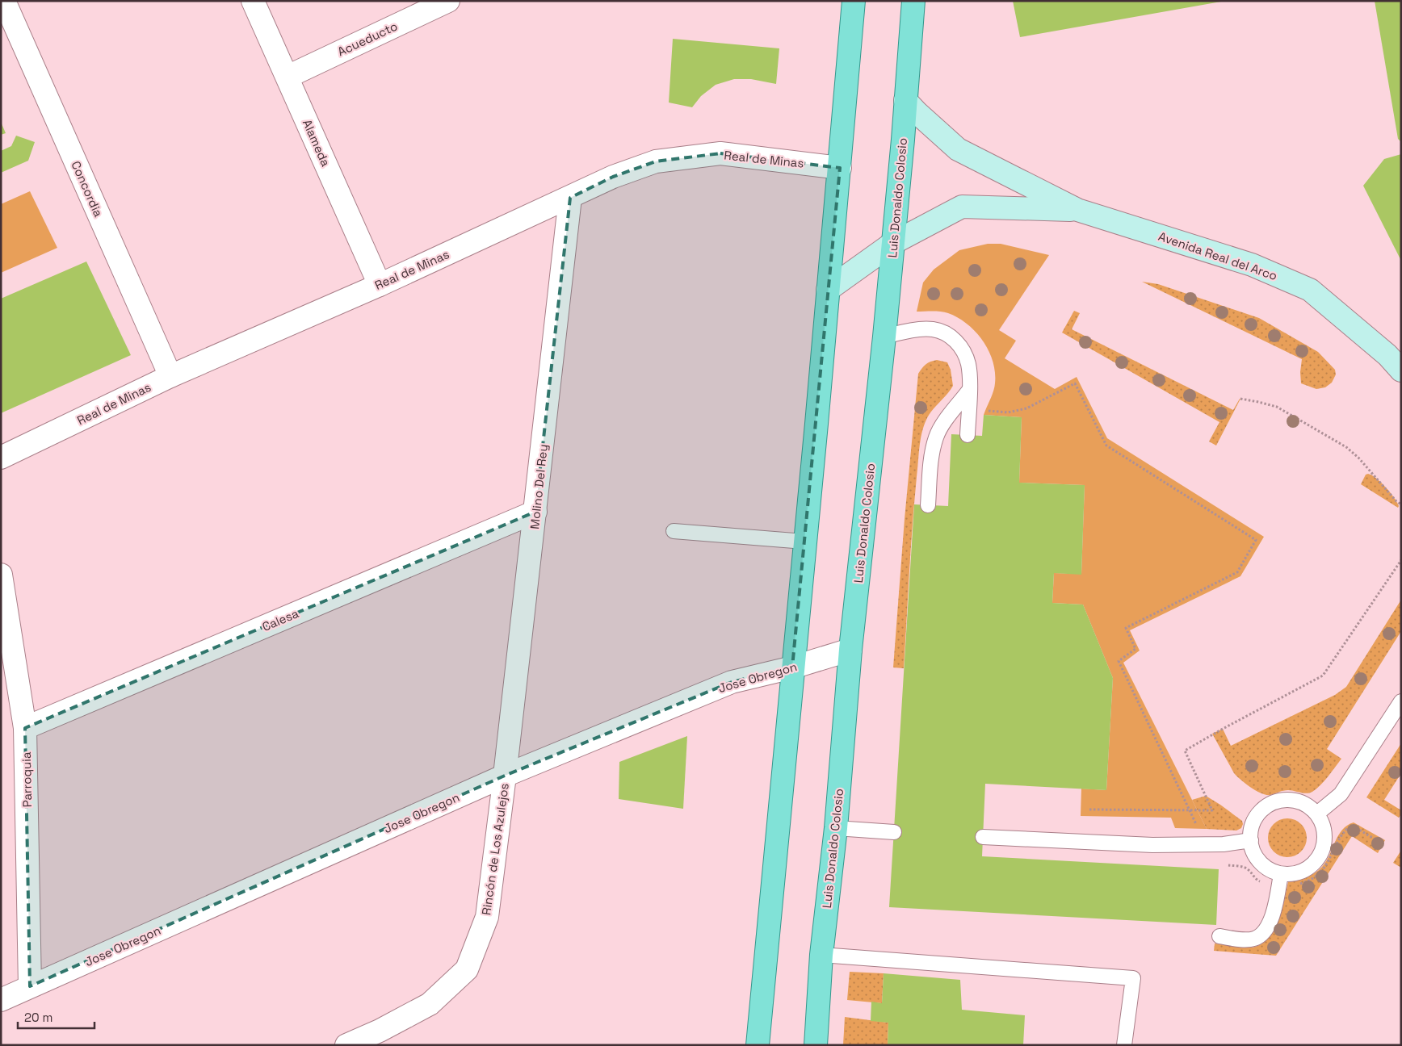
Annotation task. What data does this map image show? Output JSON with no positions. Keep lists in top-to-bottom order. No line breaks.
{"streets":{"main road":["Luis Donaldo Colosio"],"street":["Acueducto","Alameda","Real de Minas","Concordia","Avenida Real del Arco","Molino Del Rey","Calesa","Jose Obregon","Parroquia","Rincón de Los Azulejos"]},"crossings":[["Acueducto","Alameda"],["Alameda","Real de Minas"],["Real de Minas","Concordia"],["Real de Minas","Molino Del Rey"],["Luis Donaldo Colosio","Avenida Real del Arco"],["Luis Donaldo Colosio","Jose Obregon"],["Molino Del Rey","Calesa"],["Molino Del Rey","Jose Obregon"],["Molino Del Rey","Rincón de Los Azulejos"],["Calesa","Parroquia"],["Jose Obregon","Parroquia"],["Jose Obregon","Rincón de Los Azulejos"]],"scale_bar":"20 m"}
